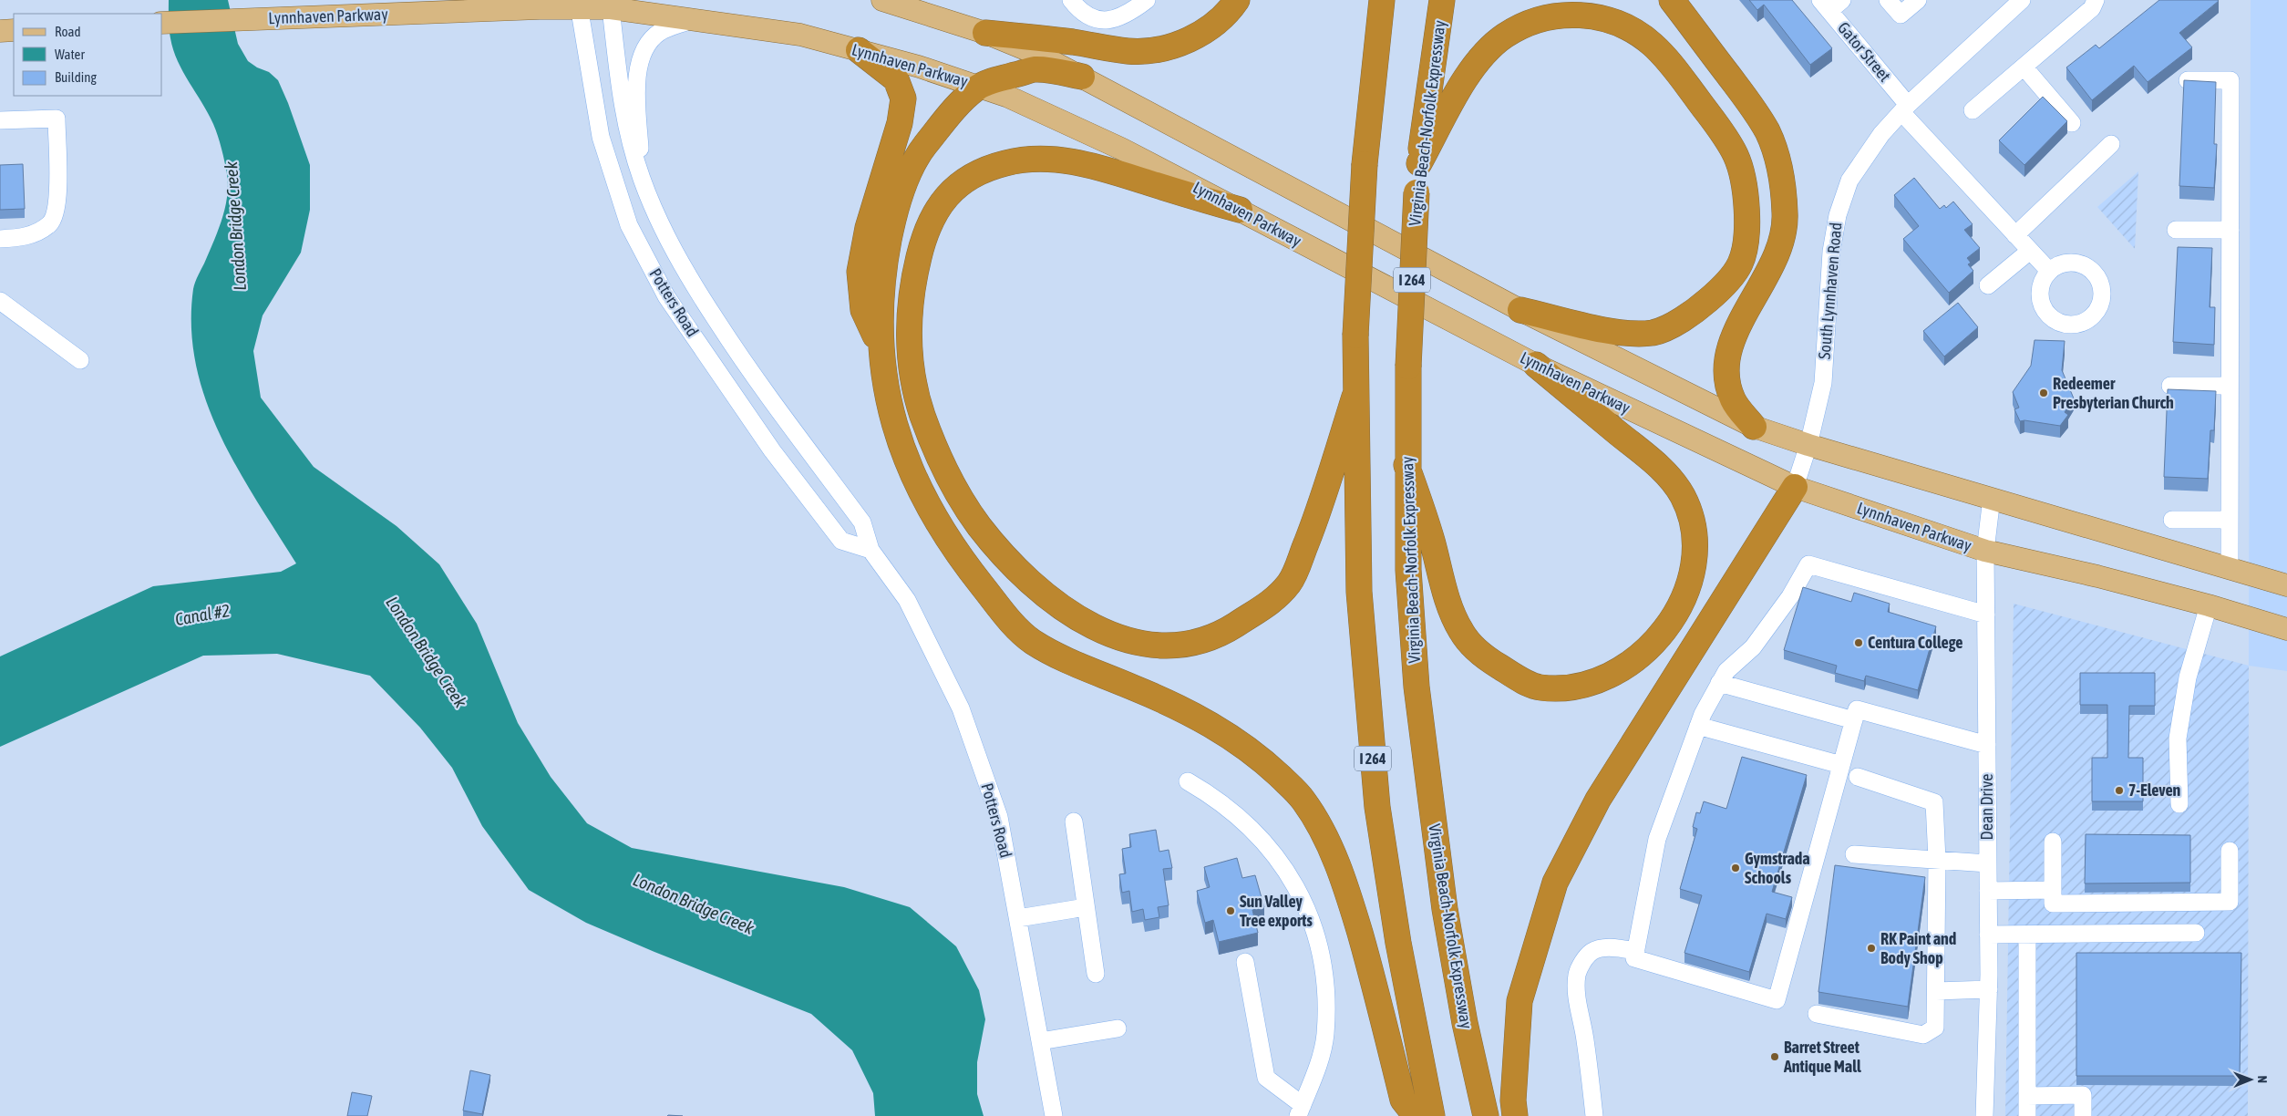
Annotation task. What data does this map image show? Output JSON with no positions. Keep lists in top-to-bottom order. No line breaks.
{"streets":{"highway":["Virginia Beach-Norfolk Expressway","I 264"],"main road":["Lynnhaven Parkway"],"street":["Gator Street","South Lynnhaven Road","Potters Road","Dean Drive"]},"crossings":[["Lynnhaven Parkway","South Lynnhaven Road"],["Lynnhaven Parkway","Potters Road"],["Lynnhaven Parkway","Dean Drive"],["Gator Street","South Lynnhaven Road"]],"water":["London Bridge Creek","Canal #2"],"places":["Redeemer Presbyterian Church","Centura College","7-Eleven","Gymstrada Schools","Sun Valley Tree exports","RK Paint and Body Shop","Barret Street Antique Mall"],"legend":["Road","Water","Building"],"north":"right"}
